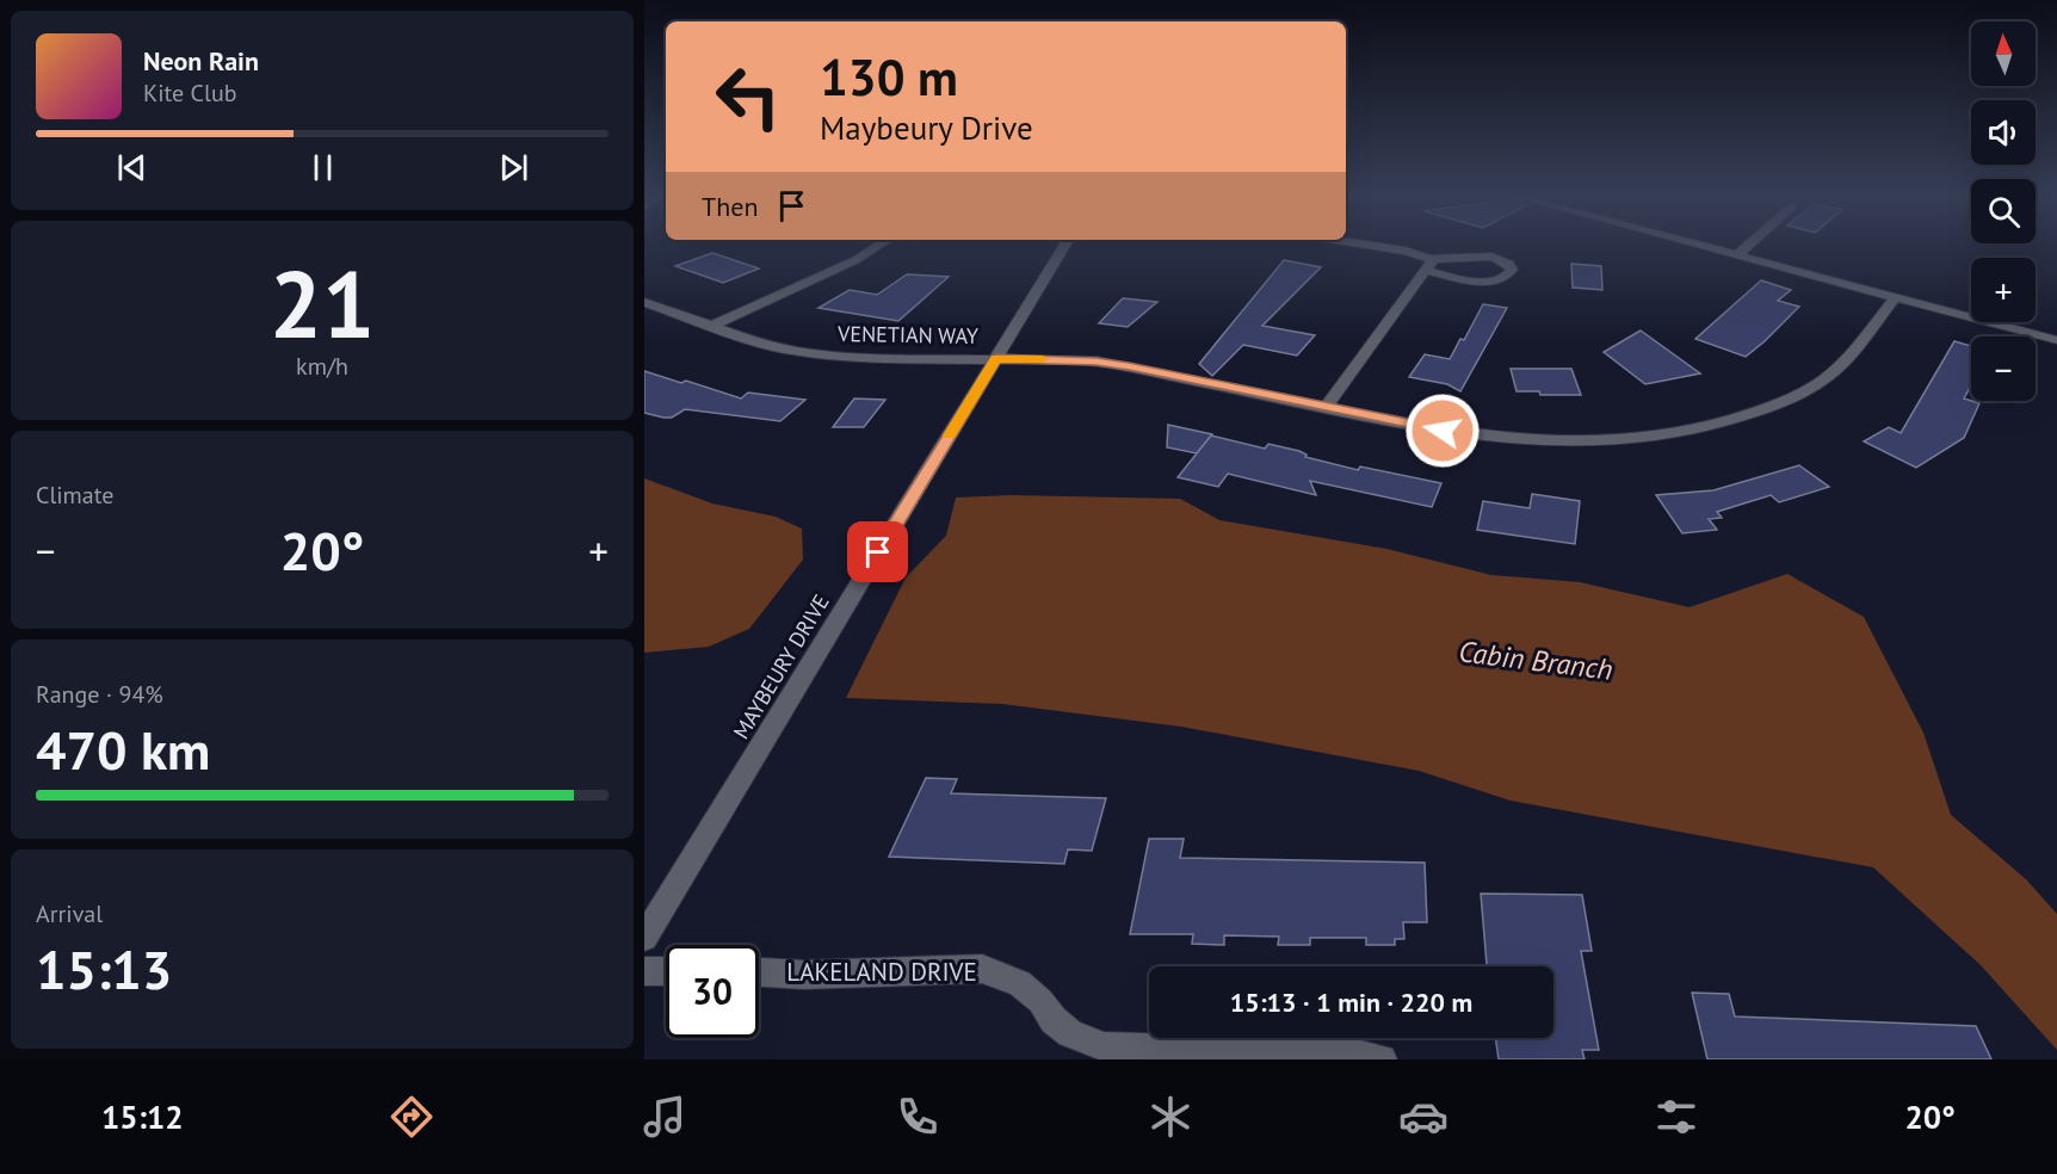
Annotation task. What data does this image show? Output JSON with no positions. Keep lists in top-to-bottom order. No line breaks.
{"streets":{"street":["VENETIAN WAY","MAYBEURY DRIVE","LAKELAND DRIVE"]},"crossings":[["VENETIAN WAY","MAYBEURY DRIVE"]],"water":["Cabin Branch"],"north":"top","page":{"map_buttons":["+","−"],"turn":["130 m","Maybeury Drive"],"song":["Neon Rain","Kite Club"],"then":"Then","tile":[["21","km/h"],"Climate",["Range · 94%","470 km"],["Arrival","15:13"]],"heat":["−","20°","+"],"limit":"30","trip":"15:13 · 1 min · 220 m","tabs":["15:12","20°"]}}
